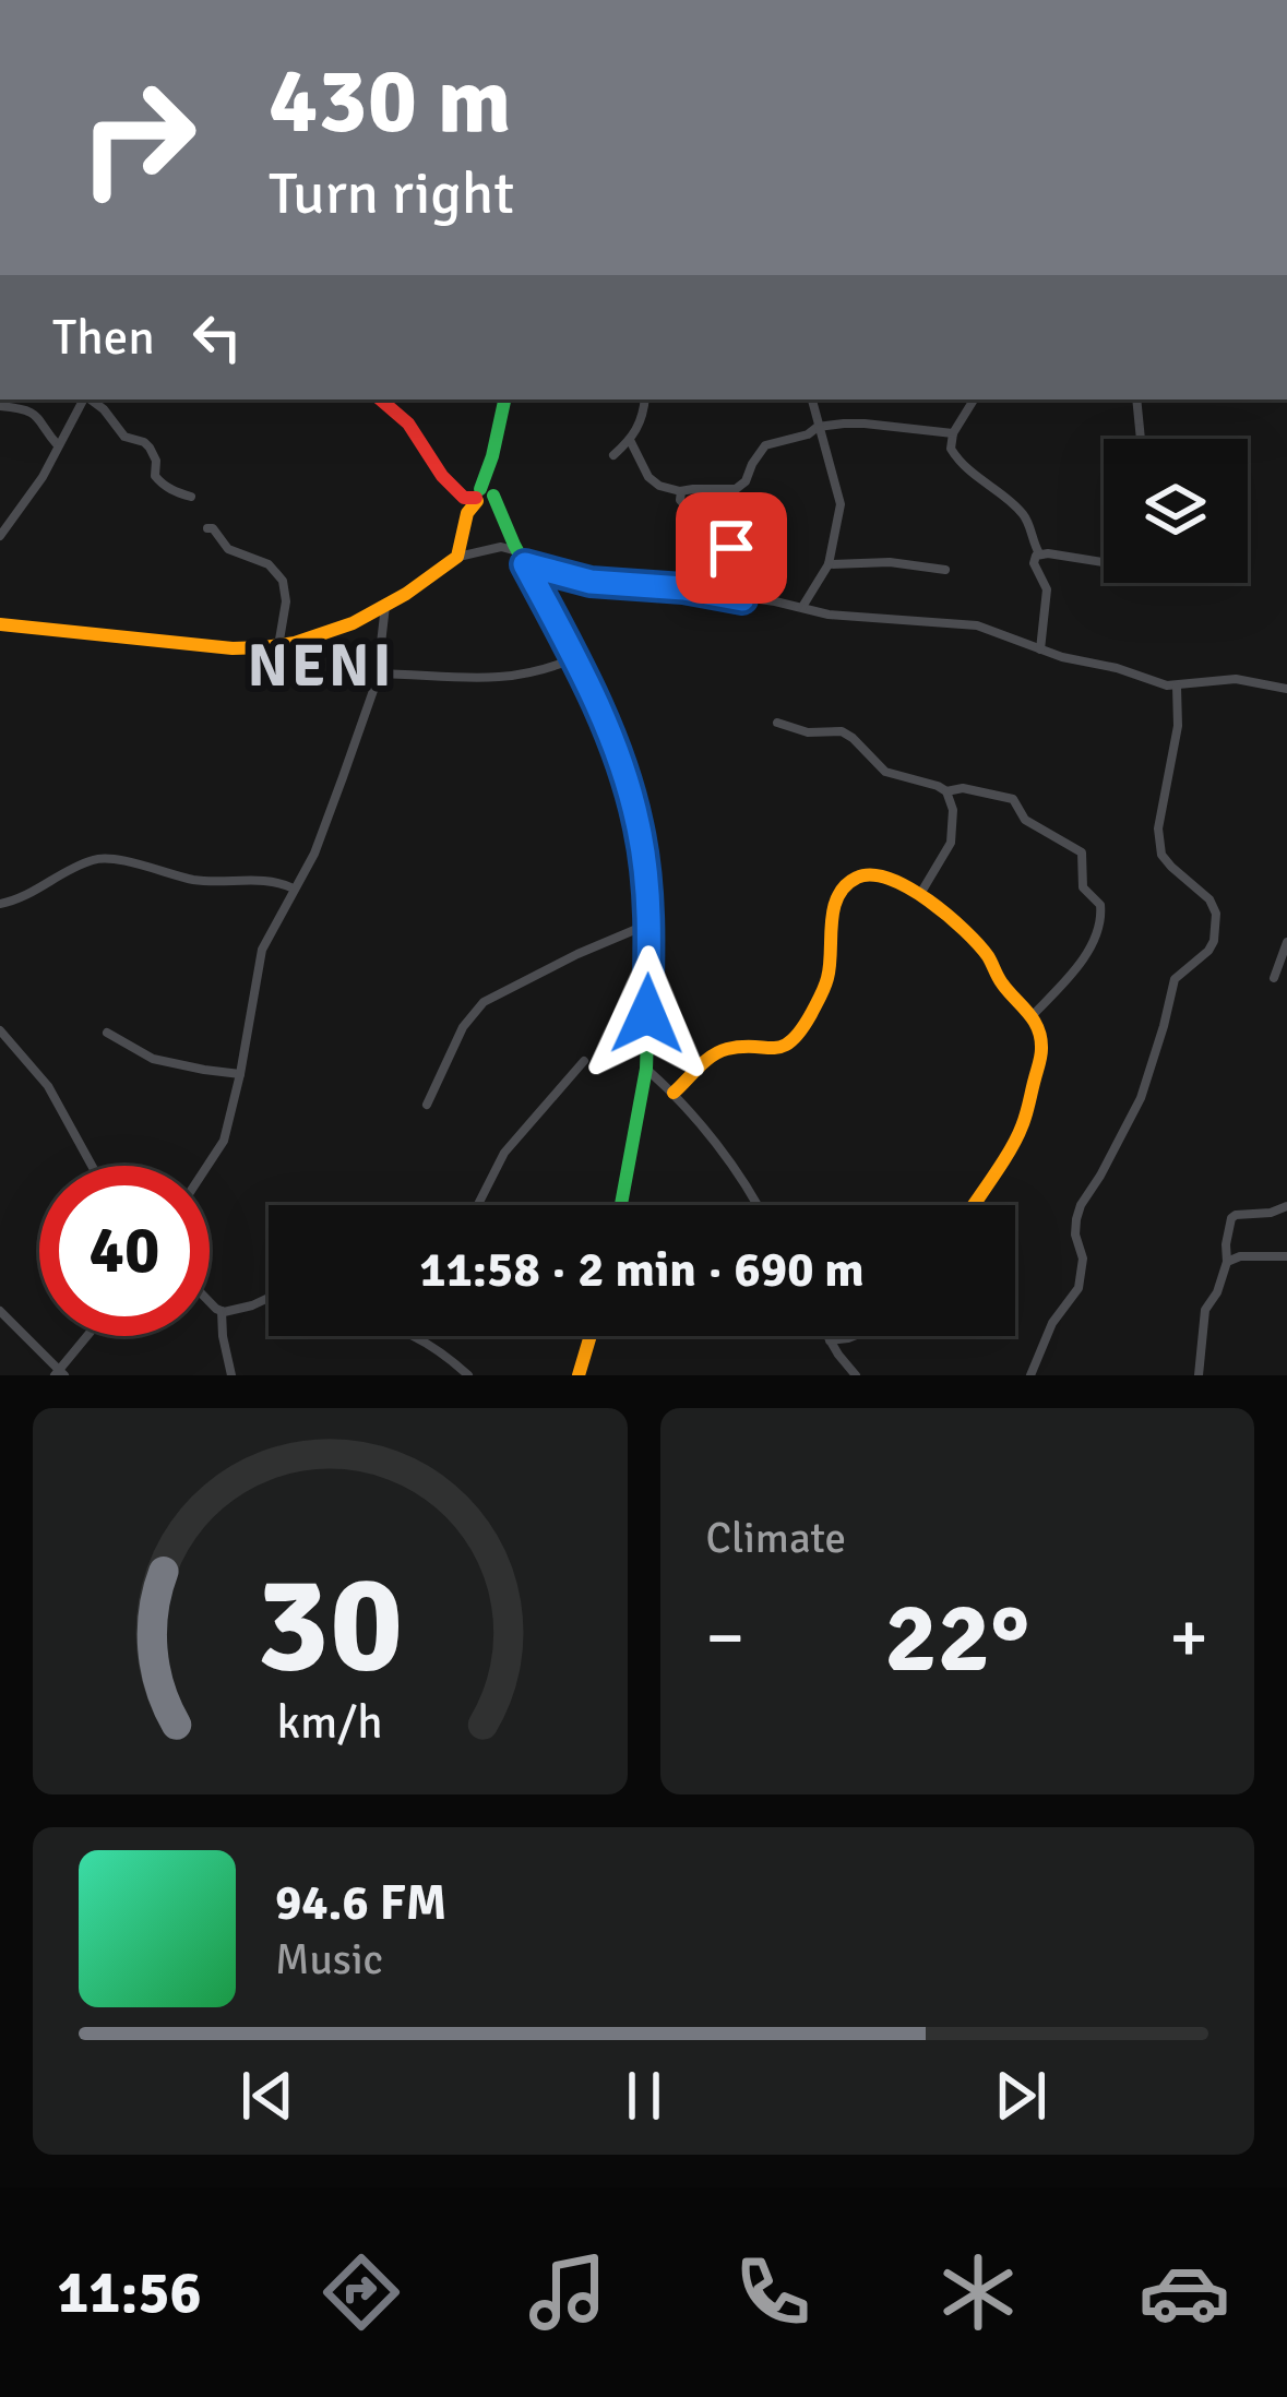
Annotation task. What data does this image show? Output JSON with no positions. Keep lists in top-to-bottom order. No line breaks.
{"districts":["NENI"],"page":{"turn":["430 m","Turn right"],"then":"Then","limit":"40","trip":"11:58 · 2 min · 690 m","tile":"Climate","heat":["−","22°","+"],"song":["94.6 FM","Music"],"tabs":"11:56","gauge":["30","km/h"]}}
